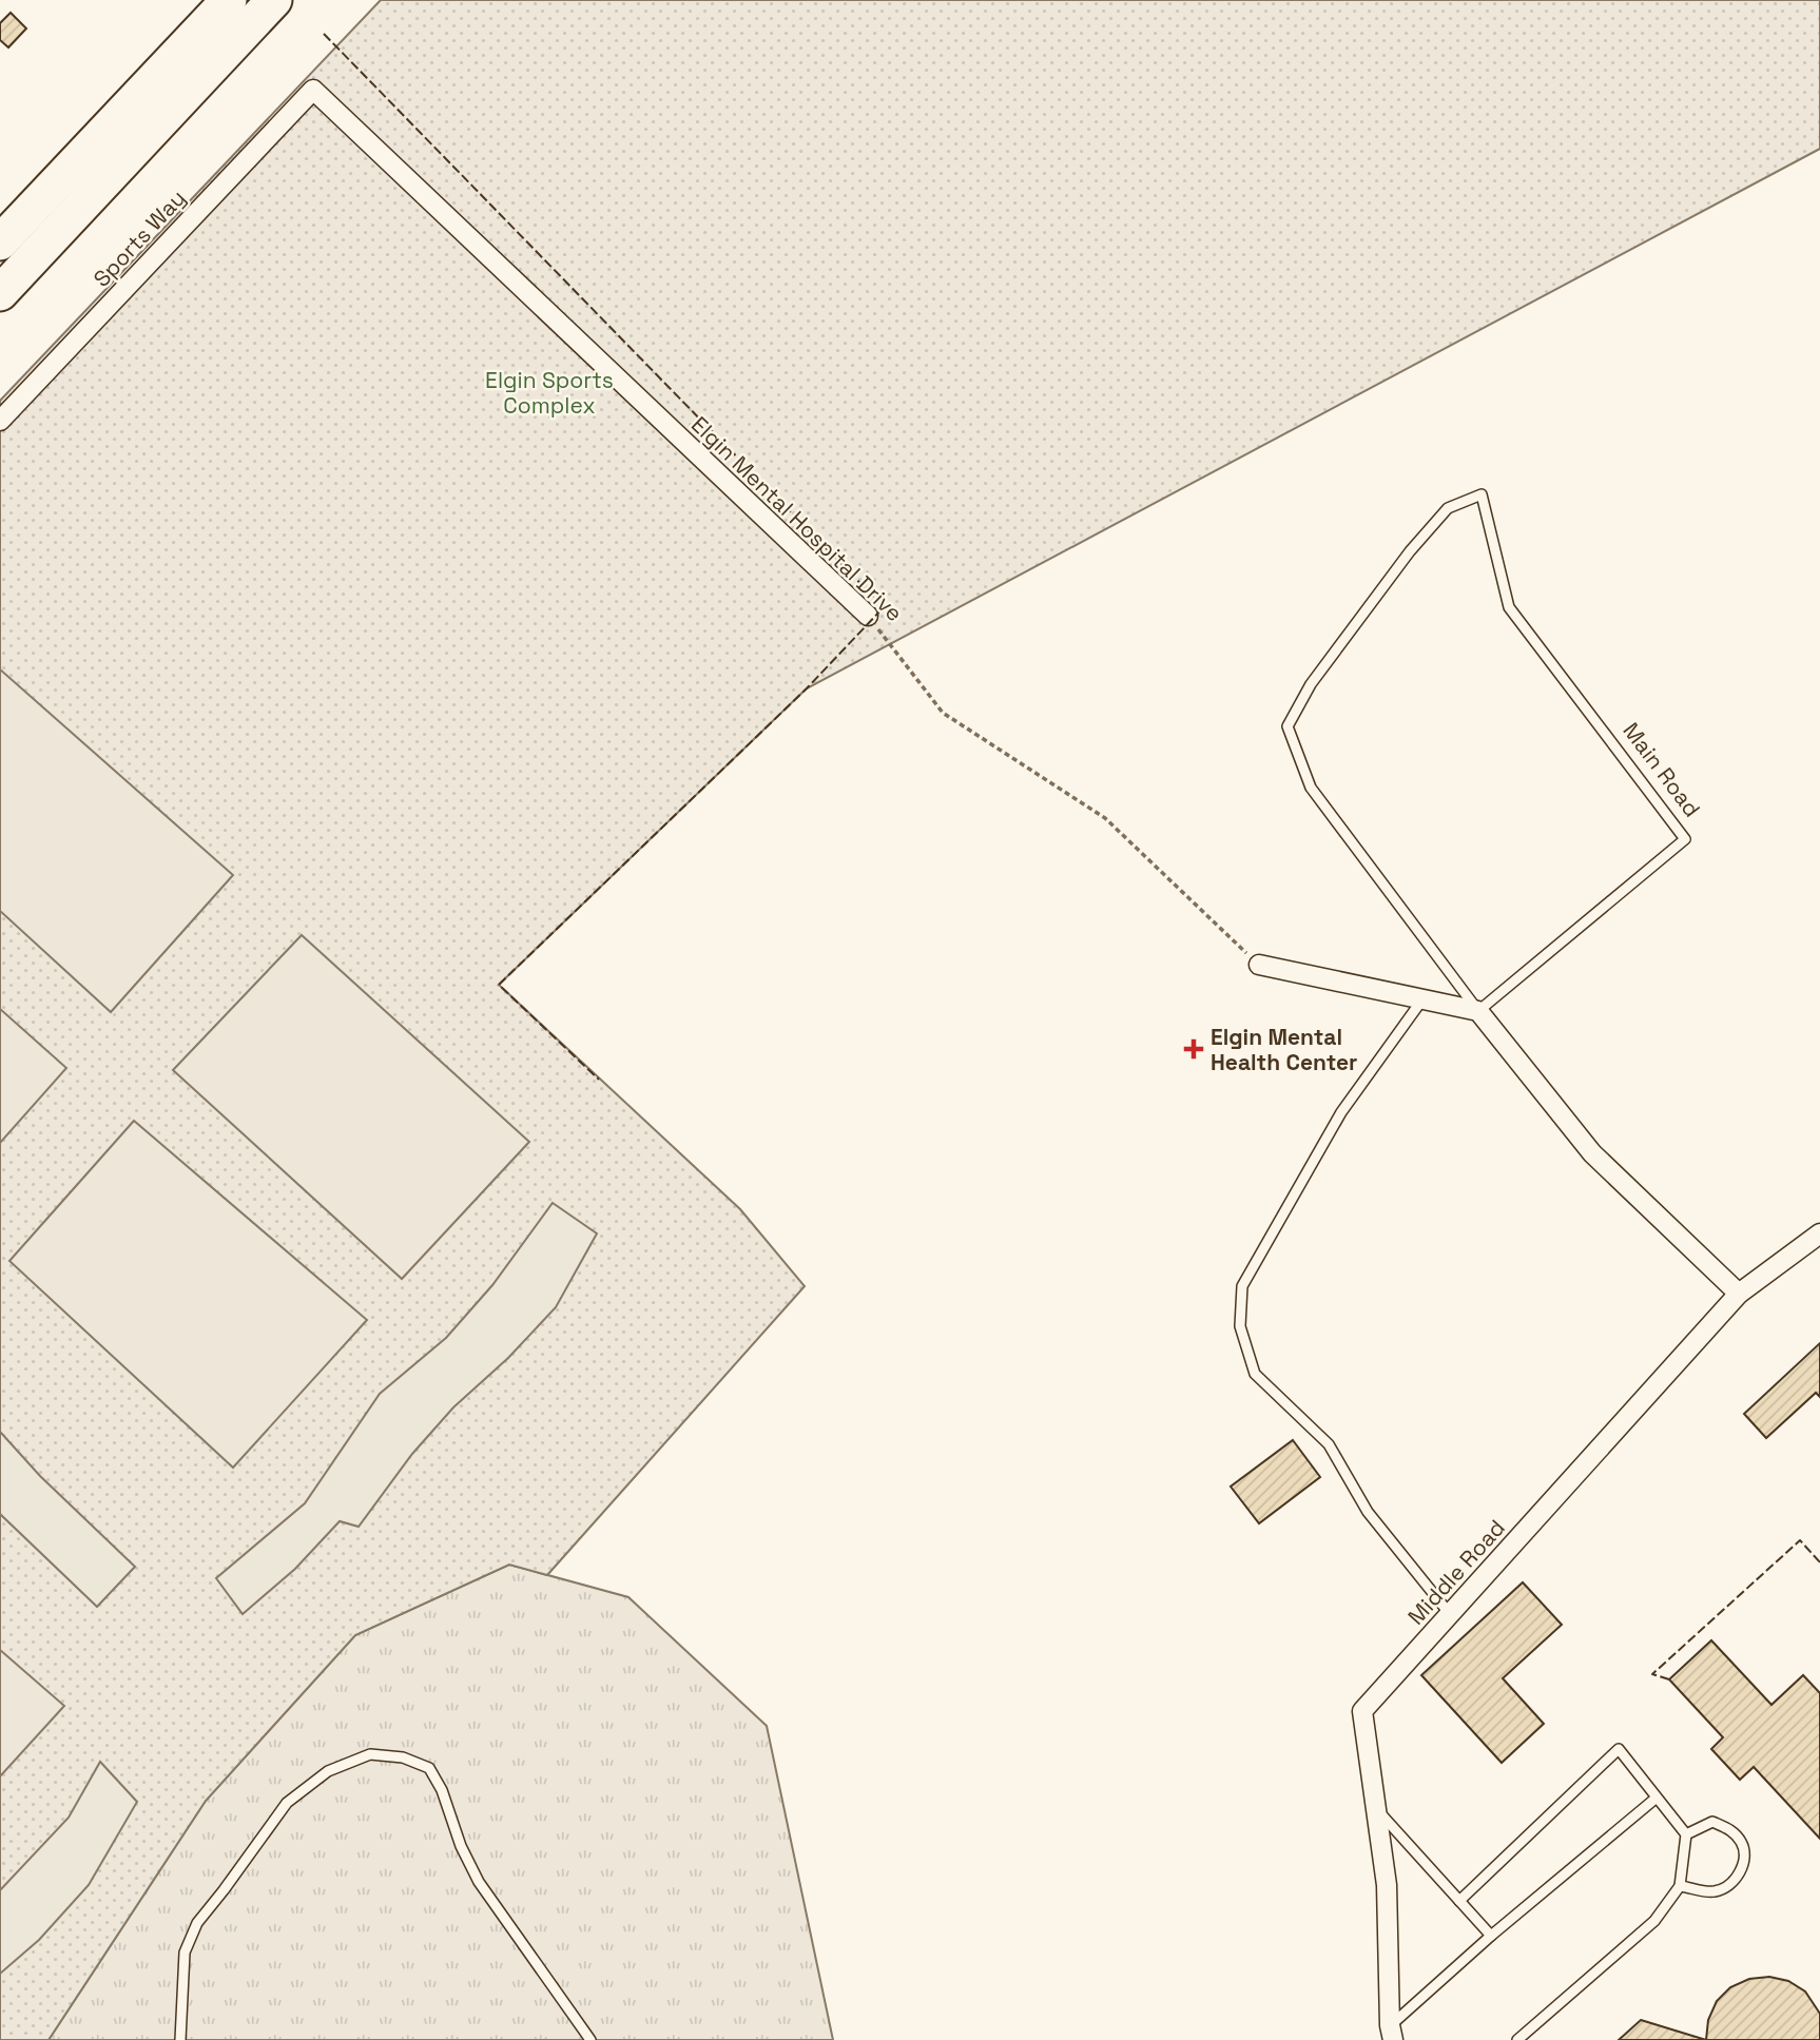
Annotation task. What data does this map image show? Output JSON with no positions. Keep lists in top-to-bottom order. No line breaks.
{"streets":{"street":["Sports Way","Elgin Mental Hospital Drive","Middle Road"],"lane":["Main Road"]},"crossings":[["Sports Way","Elgin Mental Hospital Drive"]],"parks":["Elgin Sports Complex"],"places":{"health":["Elgin Mental Health Center"]}}
